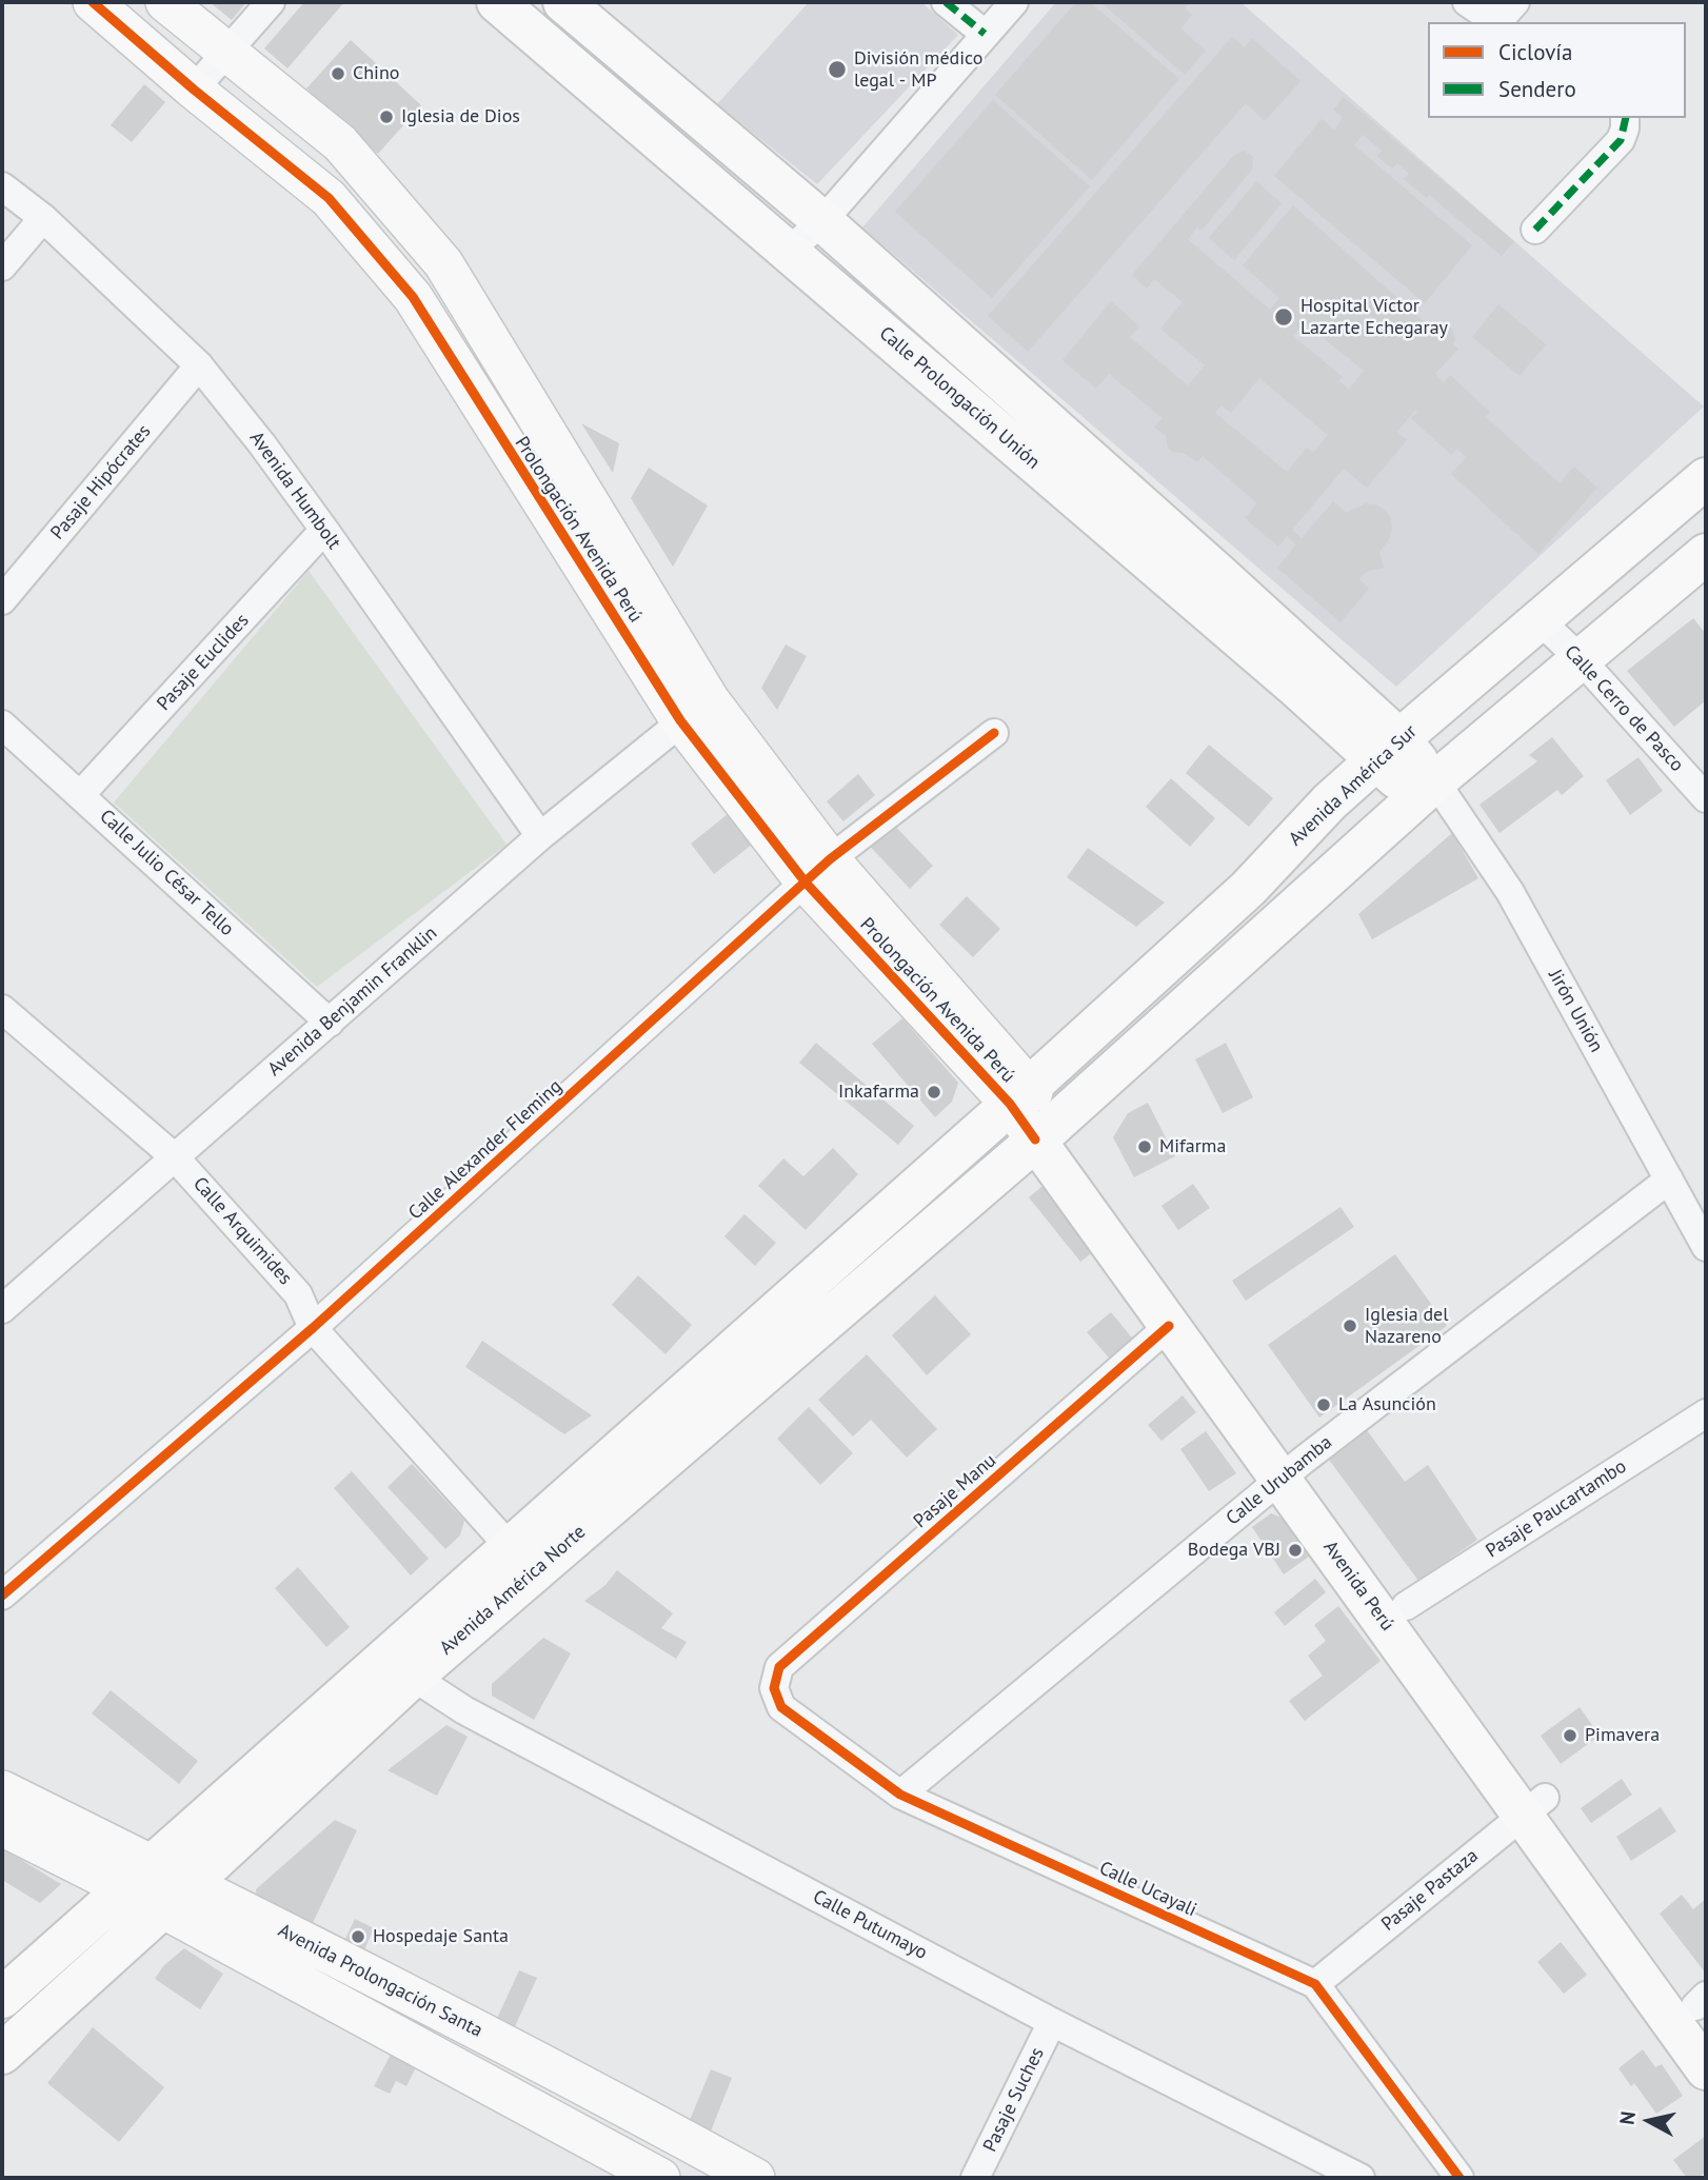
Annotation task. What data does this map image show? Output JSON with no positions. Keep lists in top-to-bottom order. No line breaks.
{"streets":{"main road":["Calle Prolongación Unión","Avenida América Sur","Avenida Perú","Avenida América Norte"],"street":["Pasaje Hipócrates","Avenida Humbolt","Prolongación Avenida Perú","Pasaje Euclides","Calle Cerro de Pasco","Calle Julio César Tello","Avenida Benjamin Franklin","Jirón Unión","Calle Alexander Fleming","Calle Arquimides","Calle Urubamba","Pasaje Manu","Pasaje Paucartambo","Calle Ucayali","Pasaje Pastaza","Calle Putumayo","Avenida Prolongación Santa","Pasaje Suches"]},"crossings":[["Calle Prolongación Unión","Avenida América Sur"],["Calle Prolongación Unión","Jirón Unión"],["Pasaje Hipócrates","Avenida Humbolt"],["Avenida Humbolt","Pasaje Euclides"],["Avenida Humbolt","Avenida Benjamin Franklin"],["Prolongación Avenida Perú","Avenida América Sur"],["Prolongación Avenida Perú","Avenida Benjamin Franklin"],["Prolongación Avenida Perú","Calle Alexander Fleming"],["Prolongación Avenida Perú","Avenida Perú"],["Prolongación Avenida Perú","Avenida América Norte"],["Pasaje Euclides","Calle Julio César Tello"],["Calle Cerro de Pasco","Avenida América Sur"],["Avenida América Sur","Avenida Perú"],["Avenida América Sur","Avenida América Norte"],["Calle Julio César Tello","Avenida Benjamin Franklin"],["Avenida Benjamin Franklin","Calle Arquimides"],["Jirón Unión","Calle Urubamba"],["Calle Alexander Fleming","Calle Arquimides"],["Calle Arquimides","Avenida América Norte"],["Calle Urubamba","Avenida Perú"],["Calle Urubamba","Calle Ucayali"],["Pasaje Manu","Avenida Perú"],["Pasaje Manu","Calle Ucayali"],["Pasaje Paucartambo","Avenida Perú"],["Avenida Perú","Avenida América Norte"],["Avenida Perú","Pasaje Pastaza"],["Avenida América Norte","Calle Putumayo"],["Avenida América Norte","Avenida Prolongación Santa"],["Calle Ucayali","Pasaje Pastaza"],["Calle Putumayo","Pasaje Suches"]],"places":["División médico legal - MP","Chino","Iglesia de Dios","Hospital Víctor Lazarte Echegaray","Inkafarma","Mifarma","Iglesia del Nazareno","La Asunción","Bodega VBJ","Pimavera","Hospedaje Santa"],"legend":["Ciclovía","Sendero"],"north":"left"}
